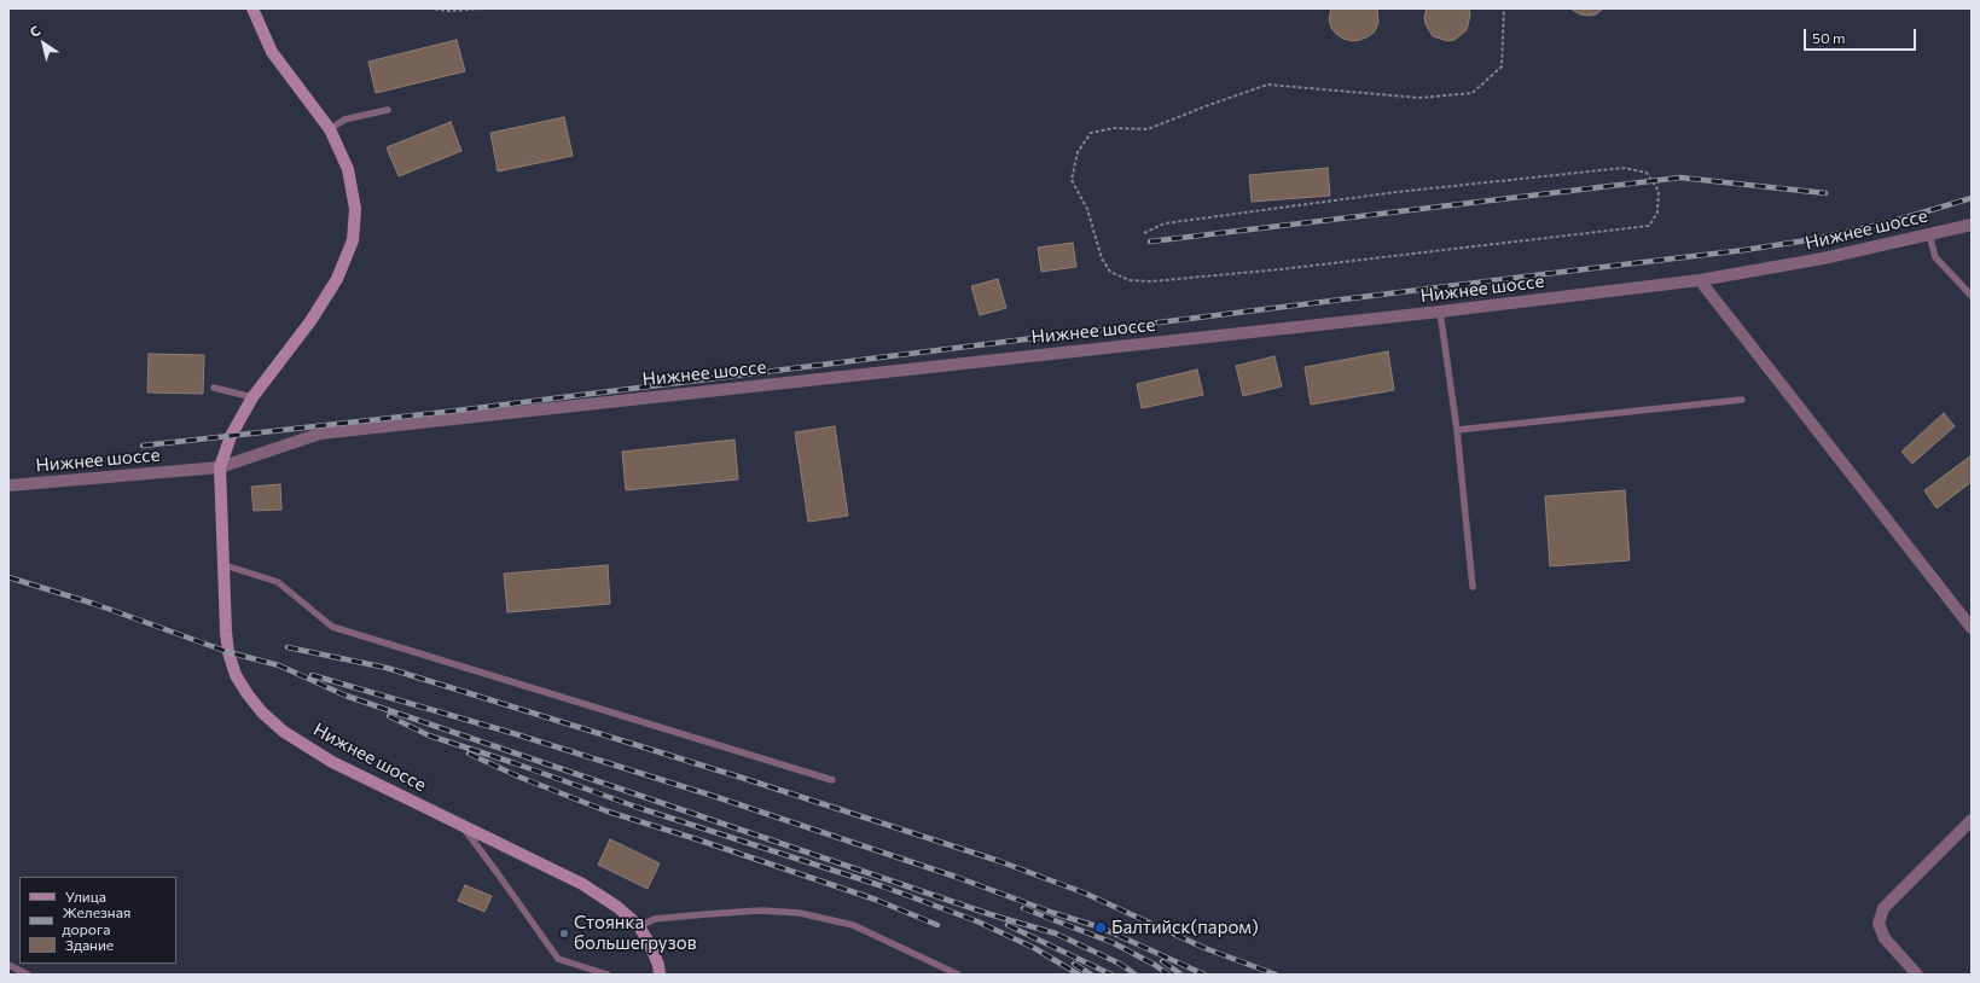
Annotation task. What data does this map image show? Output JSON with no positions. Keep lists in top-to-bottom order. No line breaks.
{"streets":{"main road":["Нижнее шоссе"]},"places":["Балтийск(паром)","Стоянка большегрузов"],"legend":["Улица","Железная дорога","Здание"],"scale_bar":"50 m","north":"top left"}
